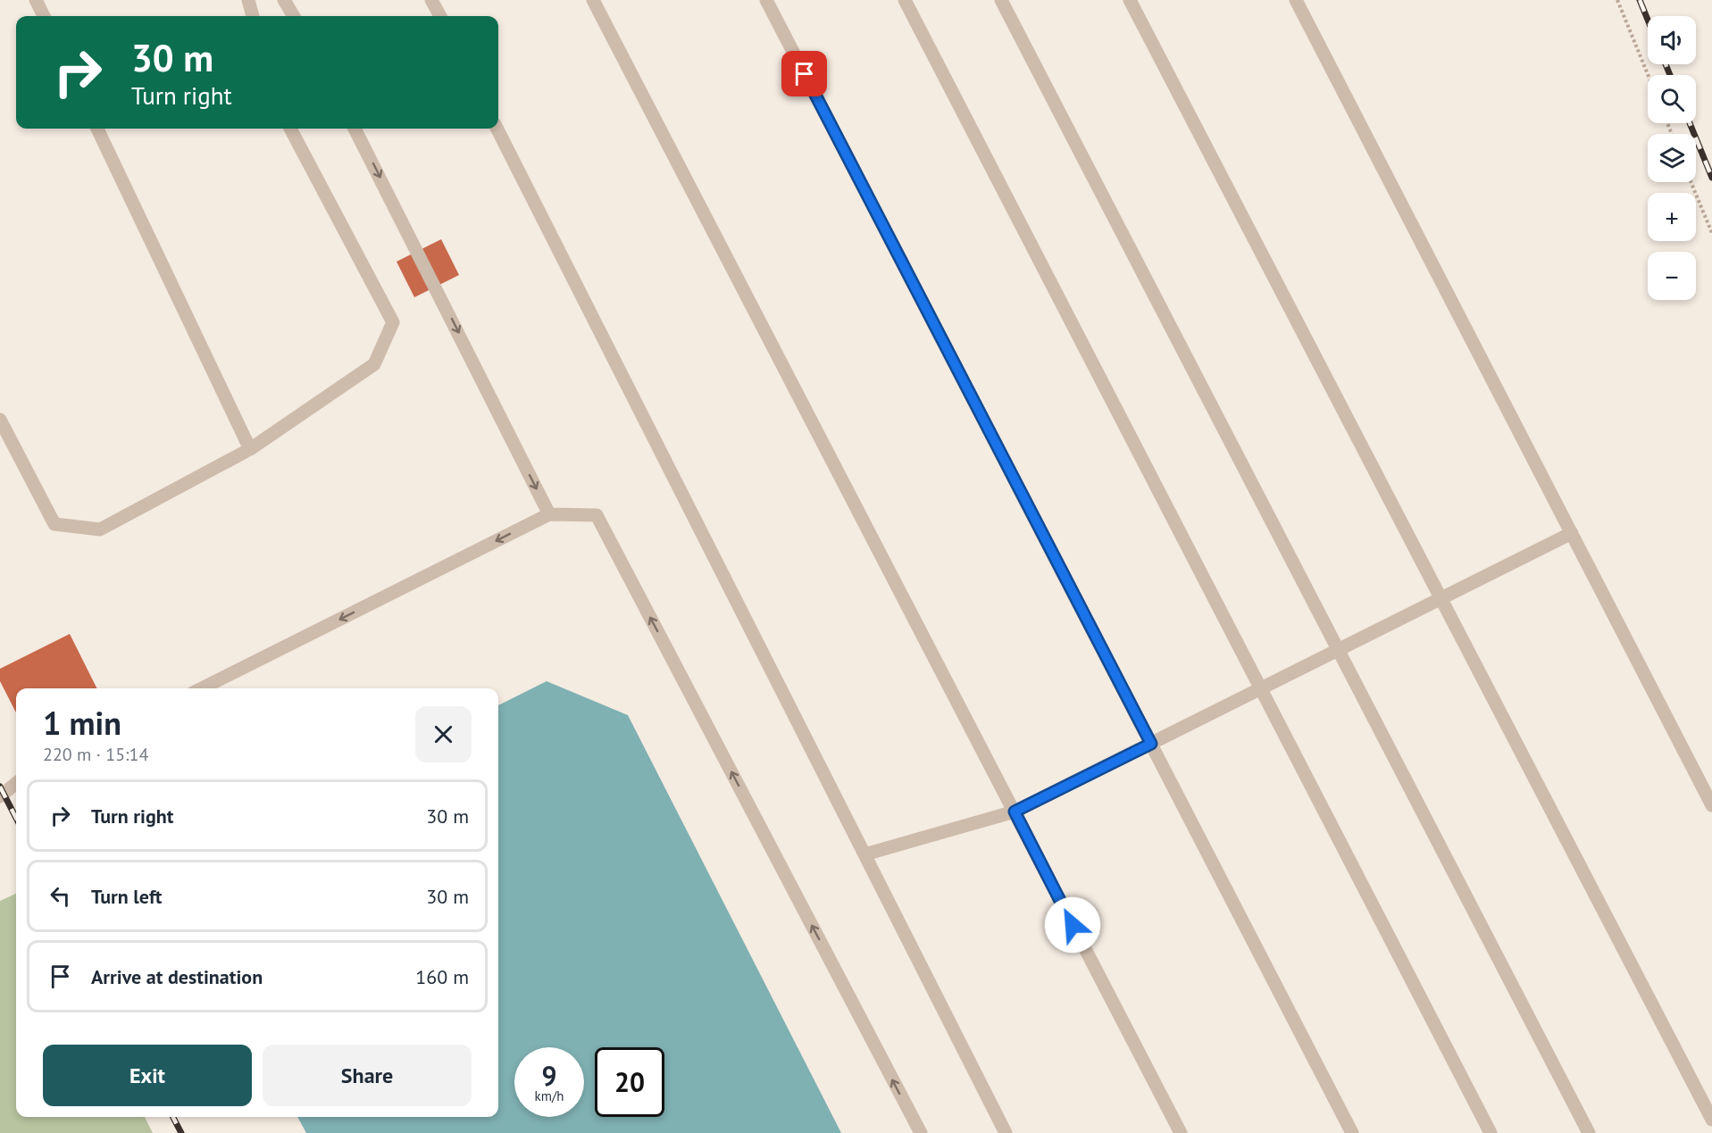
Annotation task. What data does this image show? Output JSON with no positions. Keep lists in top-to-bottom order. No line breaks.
{"page":{"map_buttons":["+","−"],"turn":["30 m","Turn right"],"heading":["1 min","220 m · 15:14"],"list":[{"name":"Turn right","value":"30 m"},{"name":"Turn left","value":"30 m"},{"name":"Arrive at destination","value":"160 m"}],"buttons":["Exit","Share"],"speed":"9 km/h","limit":"20"}}
